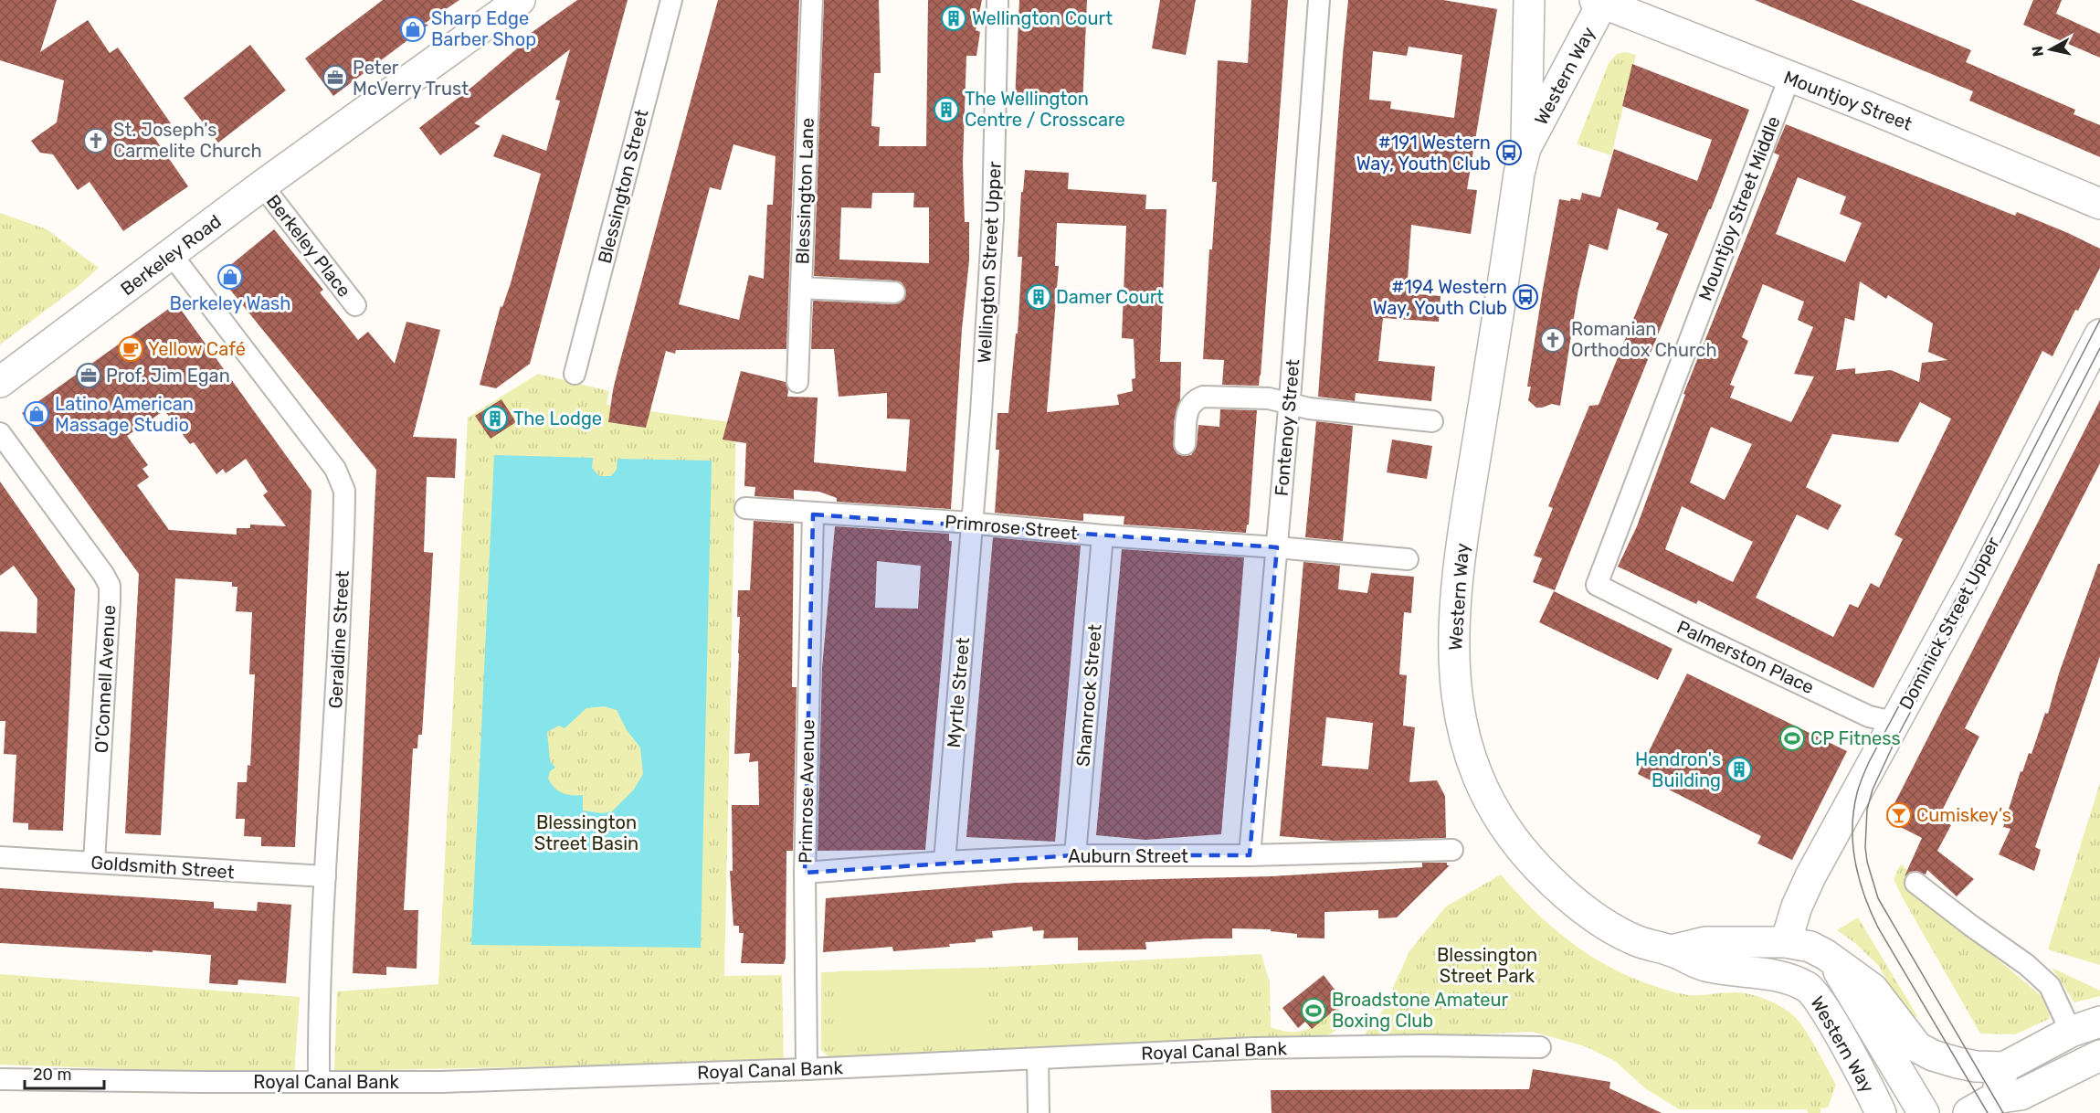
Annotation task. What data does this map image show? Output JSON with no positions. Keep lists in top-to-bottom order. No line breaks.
{"streets":{"main road":["Western Way","Mountjoy Street","Berkeley Road","Dominick Street Upper"],"street":["Blessington Street","Blessington Lane","Mountjoy Street Middle","Berkeley Place","Wellington Street Upper","Fontenoy Street","Primrose Street","Geraldine Street","Palmerston Place","O'Connell Avenue","Myrtle Street","Shamrock Street","Primrose Avenue","Auburn Street","Goldsmith Street","Royal Canal Bank"]},"crossings":[["Western Way","Mountjoy Street"],["Western Way","Dominick Street Upper"],["Mountjoy Street","Mountjoy Street Middle"],["Mountjoy Street Middle","Palmerston Place"],["Berkeley Place","Berkeley Road"],["Berkeley Road","Geraldine Street"],["Wellington Street Upper","Primrose Street"],["Wellington Street Upper","Myrtle Street"],["Fontenoy Street","Primrose Street"],["Fontenoy Street","Auburn Street"],["Primrose Street","Myrtle Street"],["Primrose Street","Shamrock Street"],["Primrose Street","Primrose Avenue"],["Dominick Street Upper","Palmerston Place"],["Geraldine Street","Goldsmith Street"],["Geraldine Street","Royal Canal Bank"],["O'Connell Avenue","Goldsmith Street"],["Myrtle Street","Auburn Street"],["Shamrock Street","Auburn Street"],["Primrose Avenue","Auburn Street"],["Primrose Avenue","Royal Canal Bank"]],"parks":["Blessington Street Basin","Blessington Street Park"],"places":{"building":["Wellington Court","The Wellington Centre / Crosscare","Damer Court","The Lodge","Hendron's Building"],"shop":["Sharp Edge Barber Shop","Berkeley Wash","Latino American Massage Studio"],"office":["Peter McVerry Trust","Prof. Jim Egan"],"church":["St. Joseph's Carmelite Church","Romanian Orthodox Church"],"bus stop":["#191 Western Way, Youth Club","#194 Western Way, Youth Club"],"cafe":["Yellow Café"],"sports":["CP Fitness","Broadstone Amateur Boxing Club"],"bar":["Cumiskey’s"]},"scale_bar":"20 m","north":"left"}
